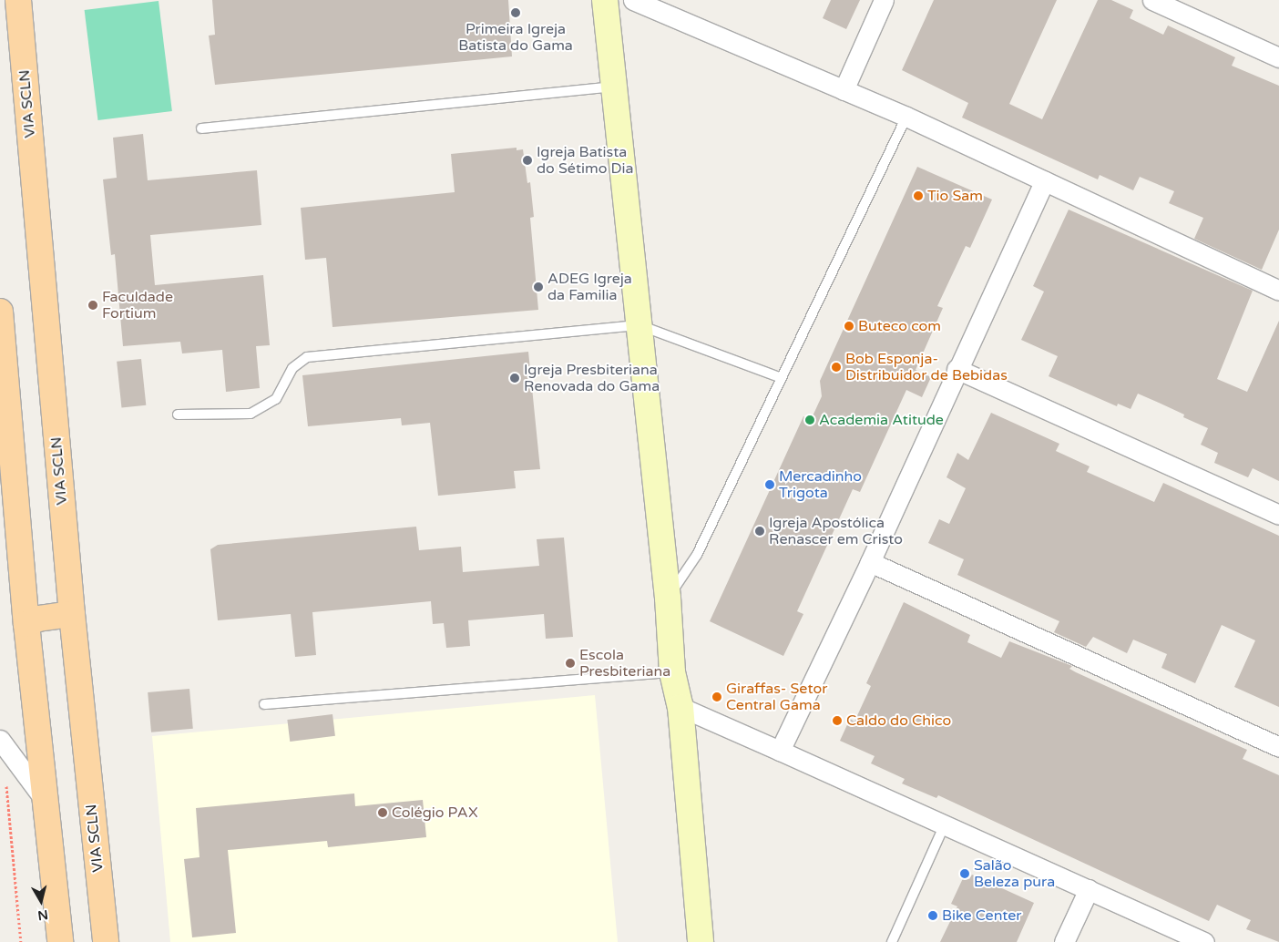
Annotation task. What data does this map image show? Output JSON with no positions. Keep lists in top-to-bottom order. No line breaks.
{"streets":{"main road":["VIA SCLN"]},"places":["Primeira Igreja Batista do Gama","Igreja Batista do Sétimo Dia","Tio Sam","ADEG Igreja da Familia","Faculdade Fortium","Buteco com","Bob Esponja- Distribuidor de Bebidas","Igreja Presbiteriana Renovada do Gama","Academia Atitude","Mercadinho Trigota","Igreja Apostólica Renascer em Cristo","Escola Presbiteriana","Giraffas- Setor Central Gama","Caldo do Chico","Colégio PAX","Salão Beleza pura","Bike Center"],"north":"bottom"}
